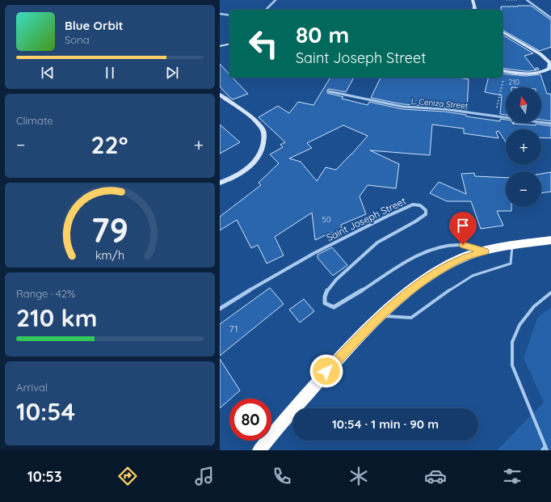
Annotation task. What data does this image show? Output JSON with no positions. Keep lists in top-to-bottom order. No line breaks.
{"streets":{"street":["L. Ceniza Street","Saint Joseph Street"]},"house_numbers":["210","50","71"],"north":"top","page":{"turn":["80 m","Saint Joseph Street"],"song":["Blue Orbit","Sona"],"map_buttons":["+","−"],"tile":["Climate",["Range · 42%","210 km"],["Arrival","10:54"]],"heat":["−","22°","+"],"limit":"80","trip":"10:54 · 1 min · 90 m","tabs":"10:53","gauge":["79","km/h"]}}
